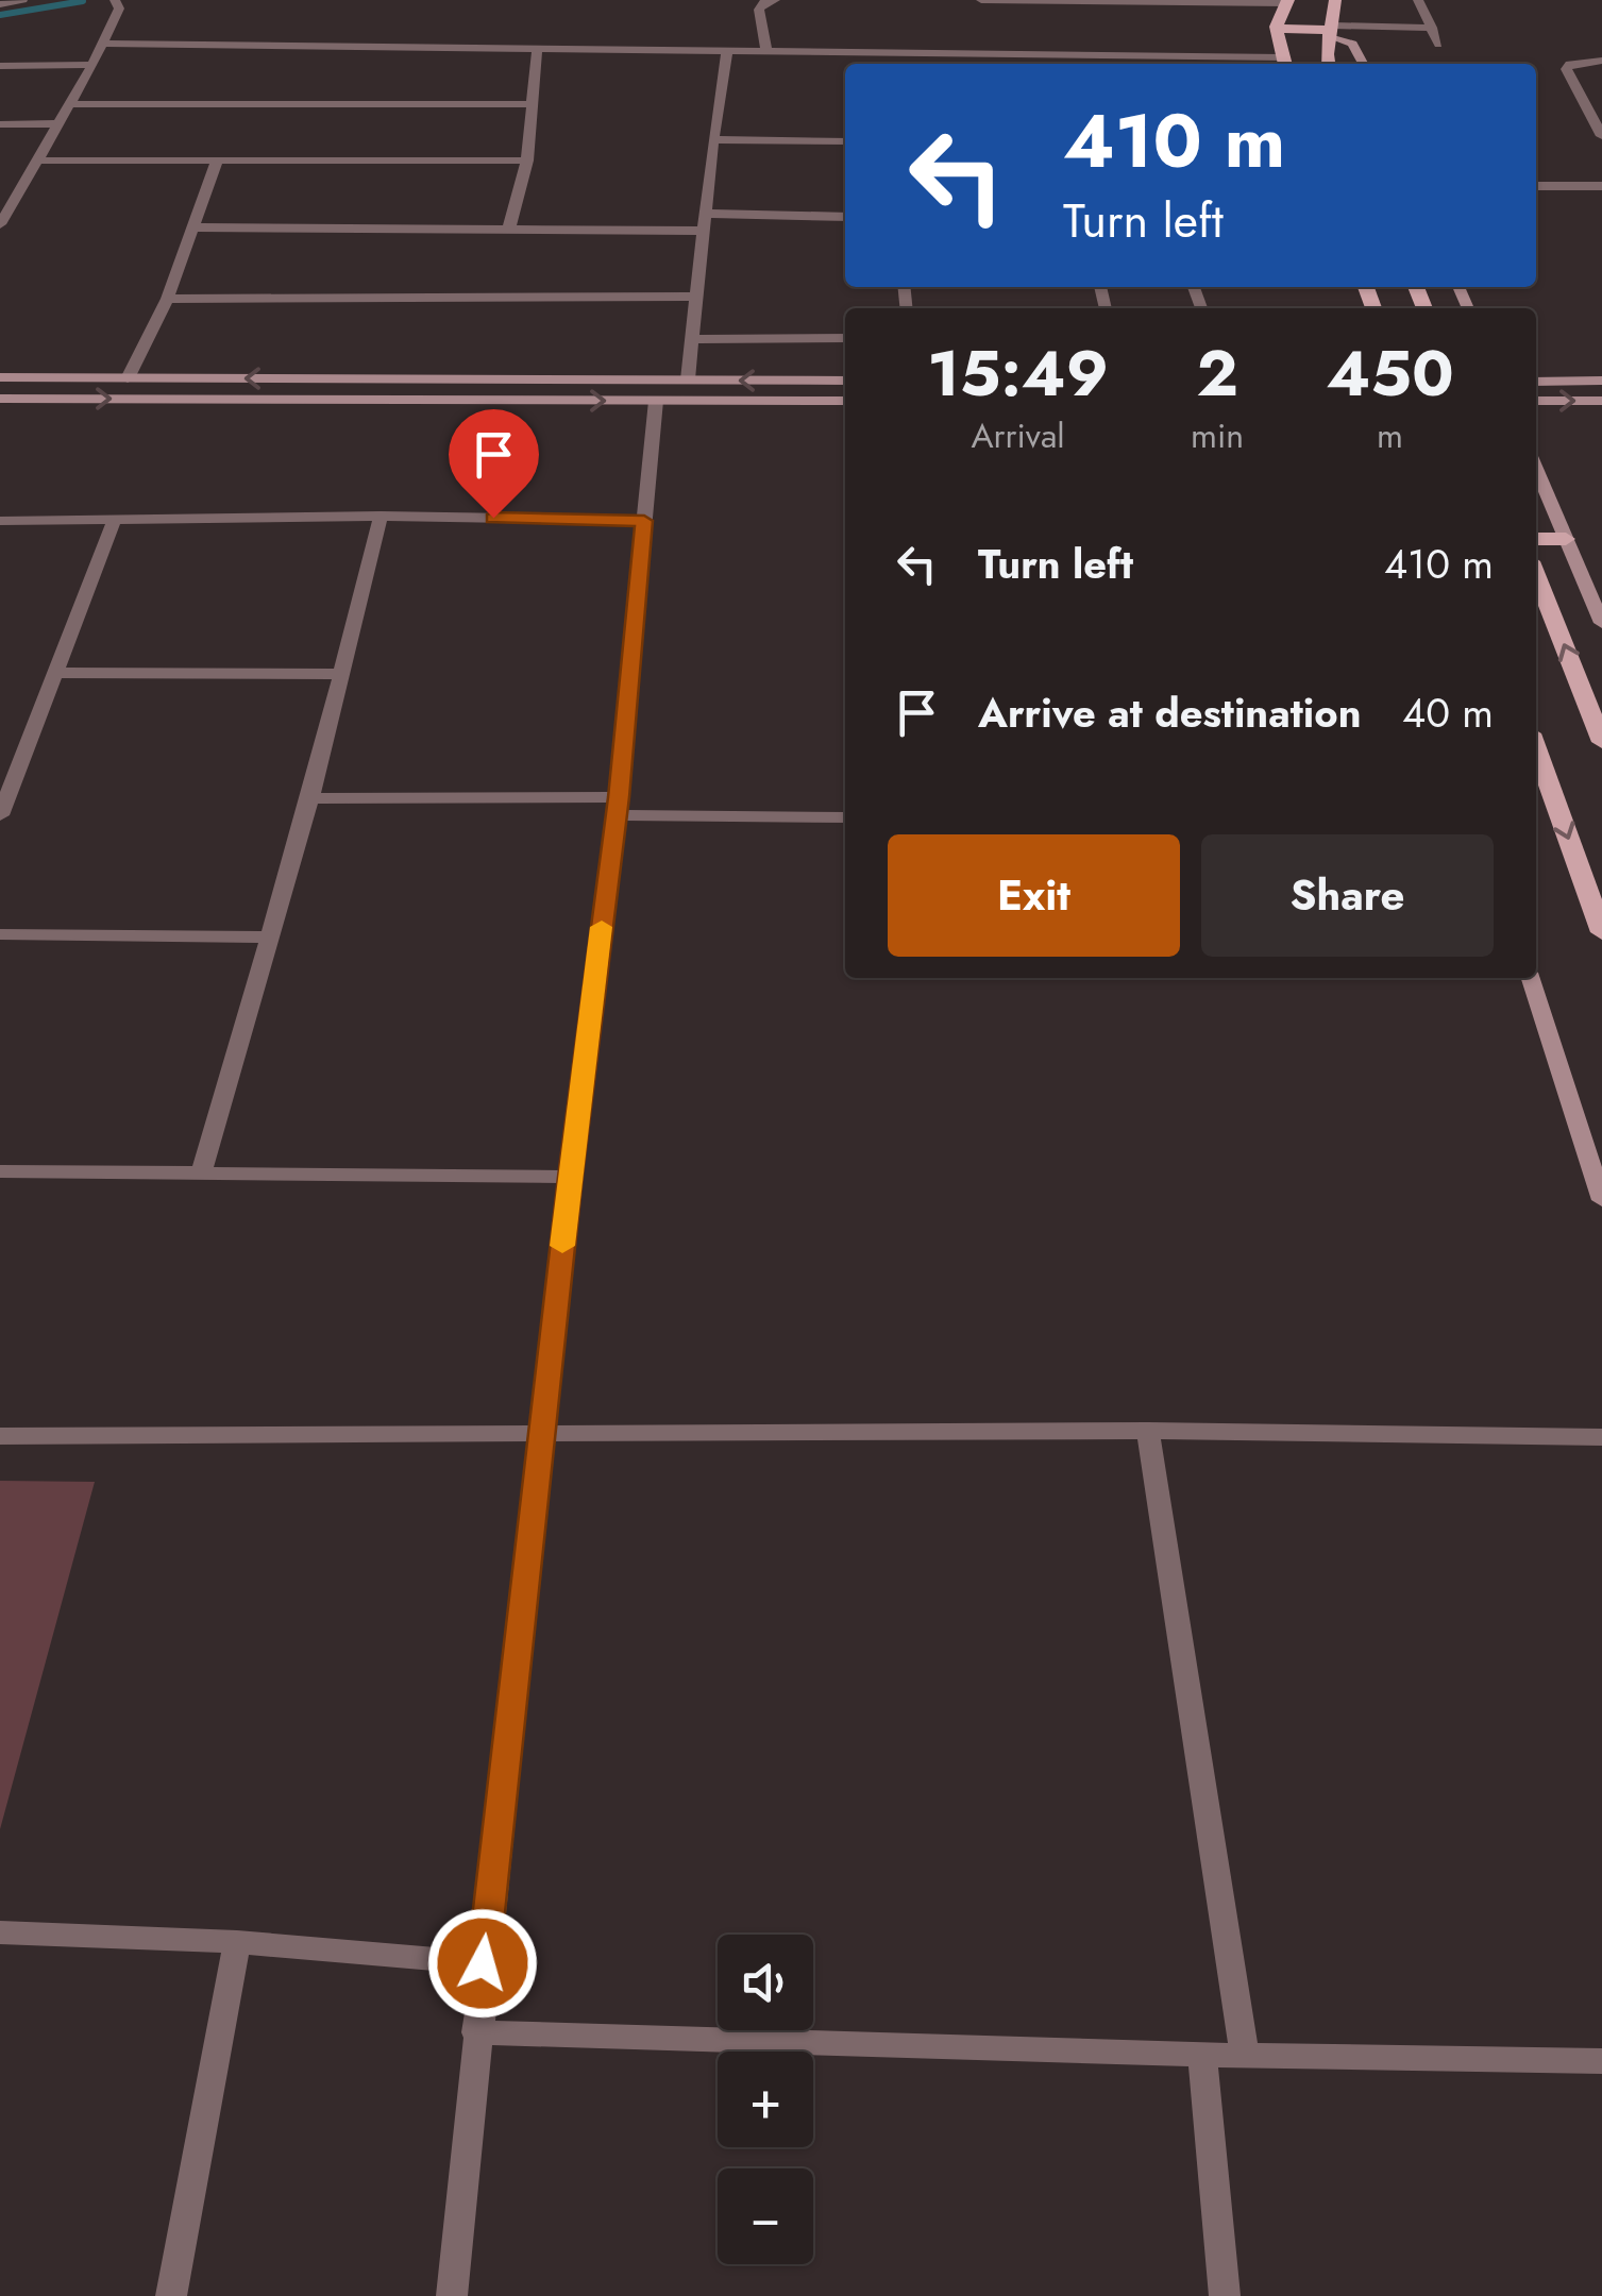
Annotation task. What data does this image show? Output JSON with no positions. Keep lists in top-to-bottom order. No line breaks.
{"page":{"turn":["410 m","Turn left"],"eta":["15:49","Arrival","2","min","450","m"],"list":[{"name":"Turn left","value":"410 m"},{"name":"Arrive at destination","value":"40 m"}],"buttons":["Exit","Share"],"map_buttons":["+","−"]}}
